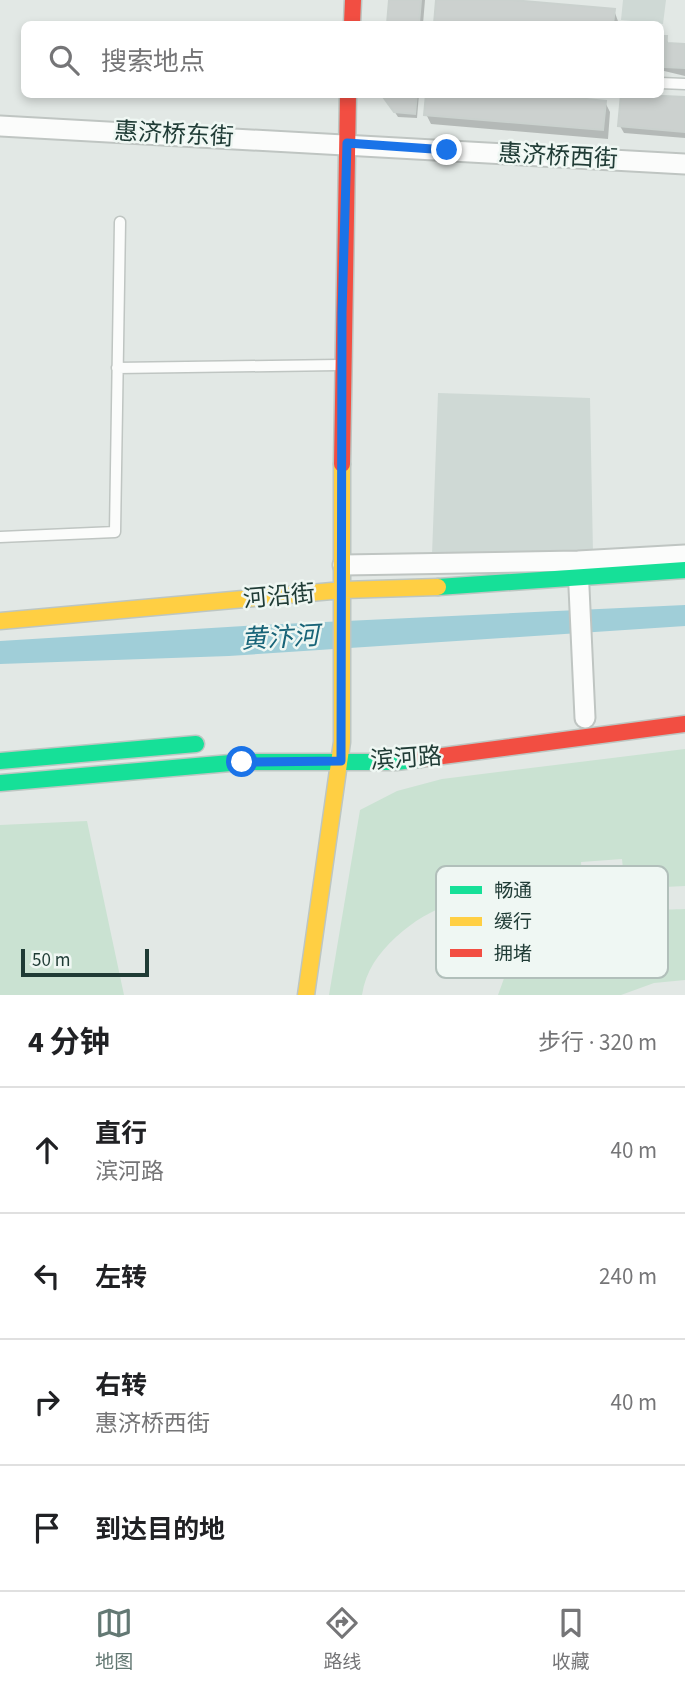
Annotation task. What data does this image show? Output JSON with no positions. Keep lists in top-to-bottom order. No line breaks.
{"streets":{"street":["惠济桥东街","惠济桥西街","河沿街","滨河路"]},"crossings":[["惠济桥东街","惠济桥西街"]],"water":["黄汴河"],"legend":["畅通","缓行","拥堵"],"scale_bar":"50 m","page":{"search":"搜索地点","scale":"50 m","heading":["4 分钟","步行 · 320 m"],"list":[["直行","滨河路","40 m"],["左转","240 m"],["右转","惠济桥西街","40 m"],"到达目的地"],"nav":["地图","路线","收藏"]}}
